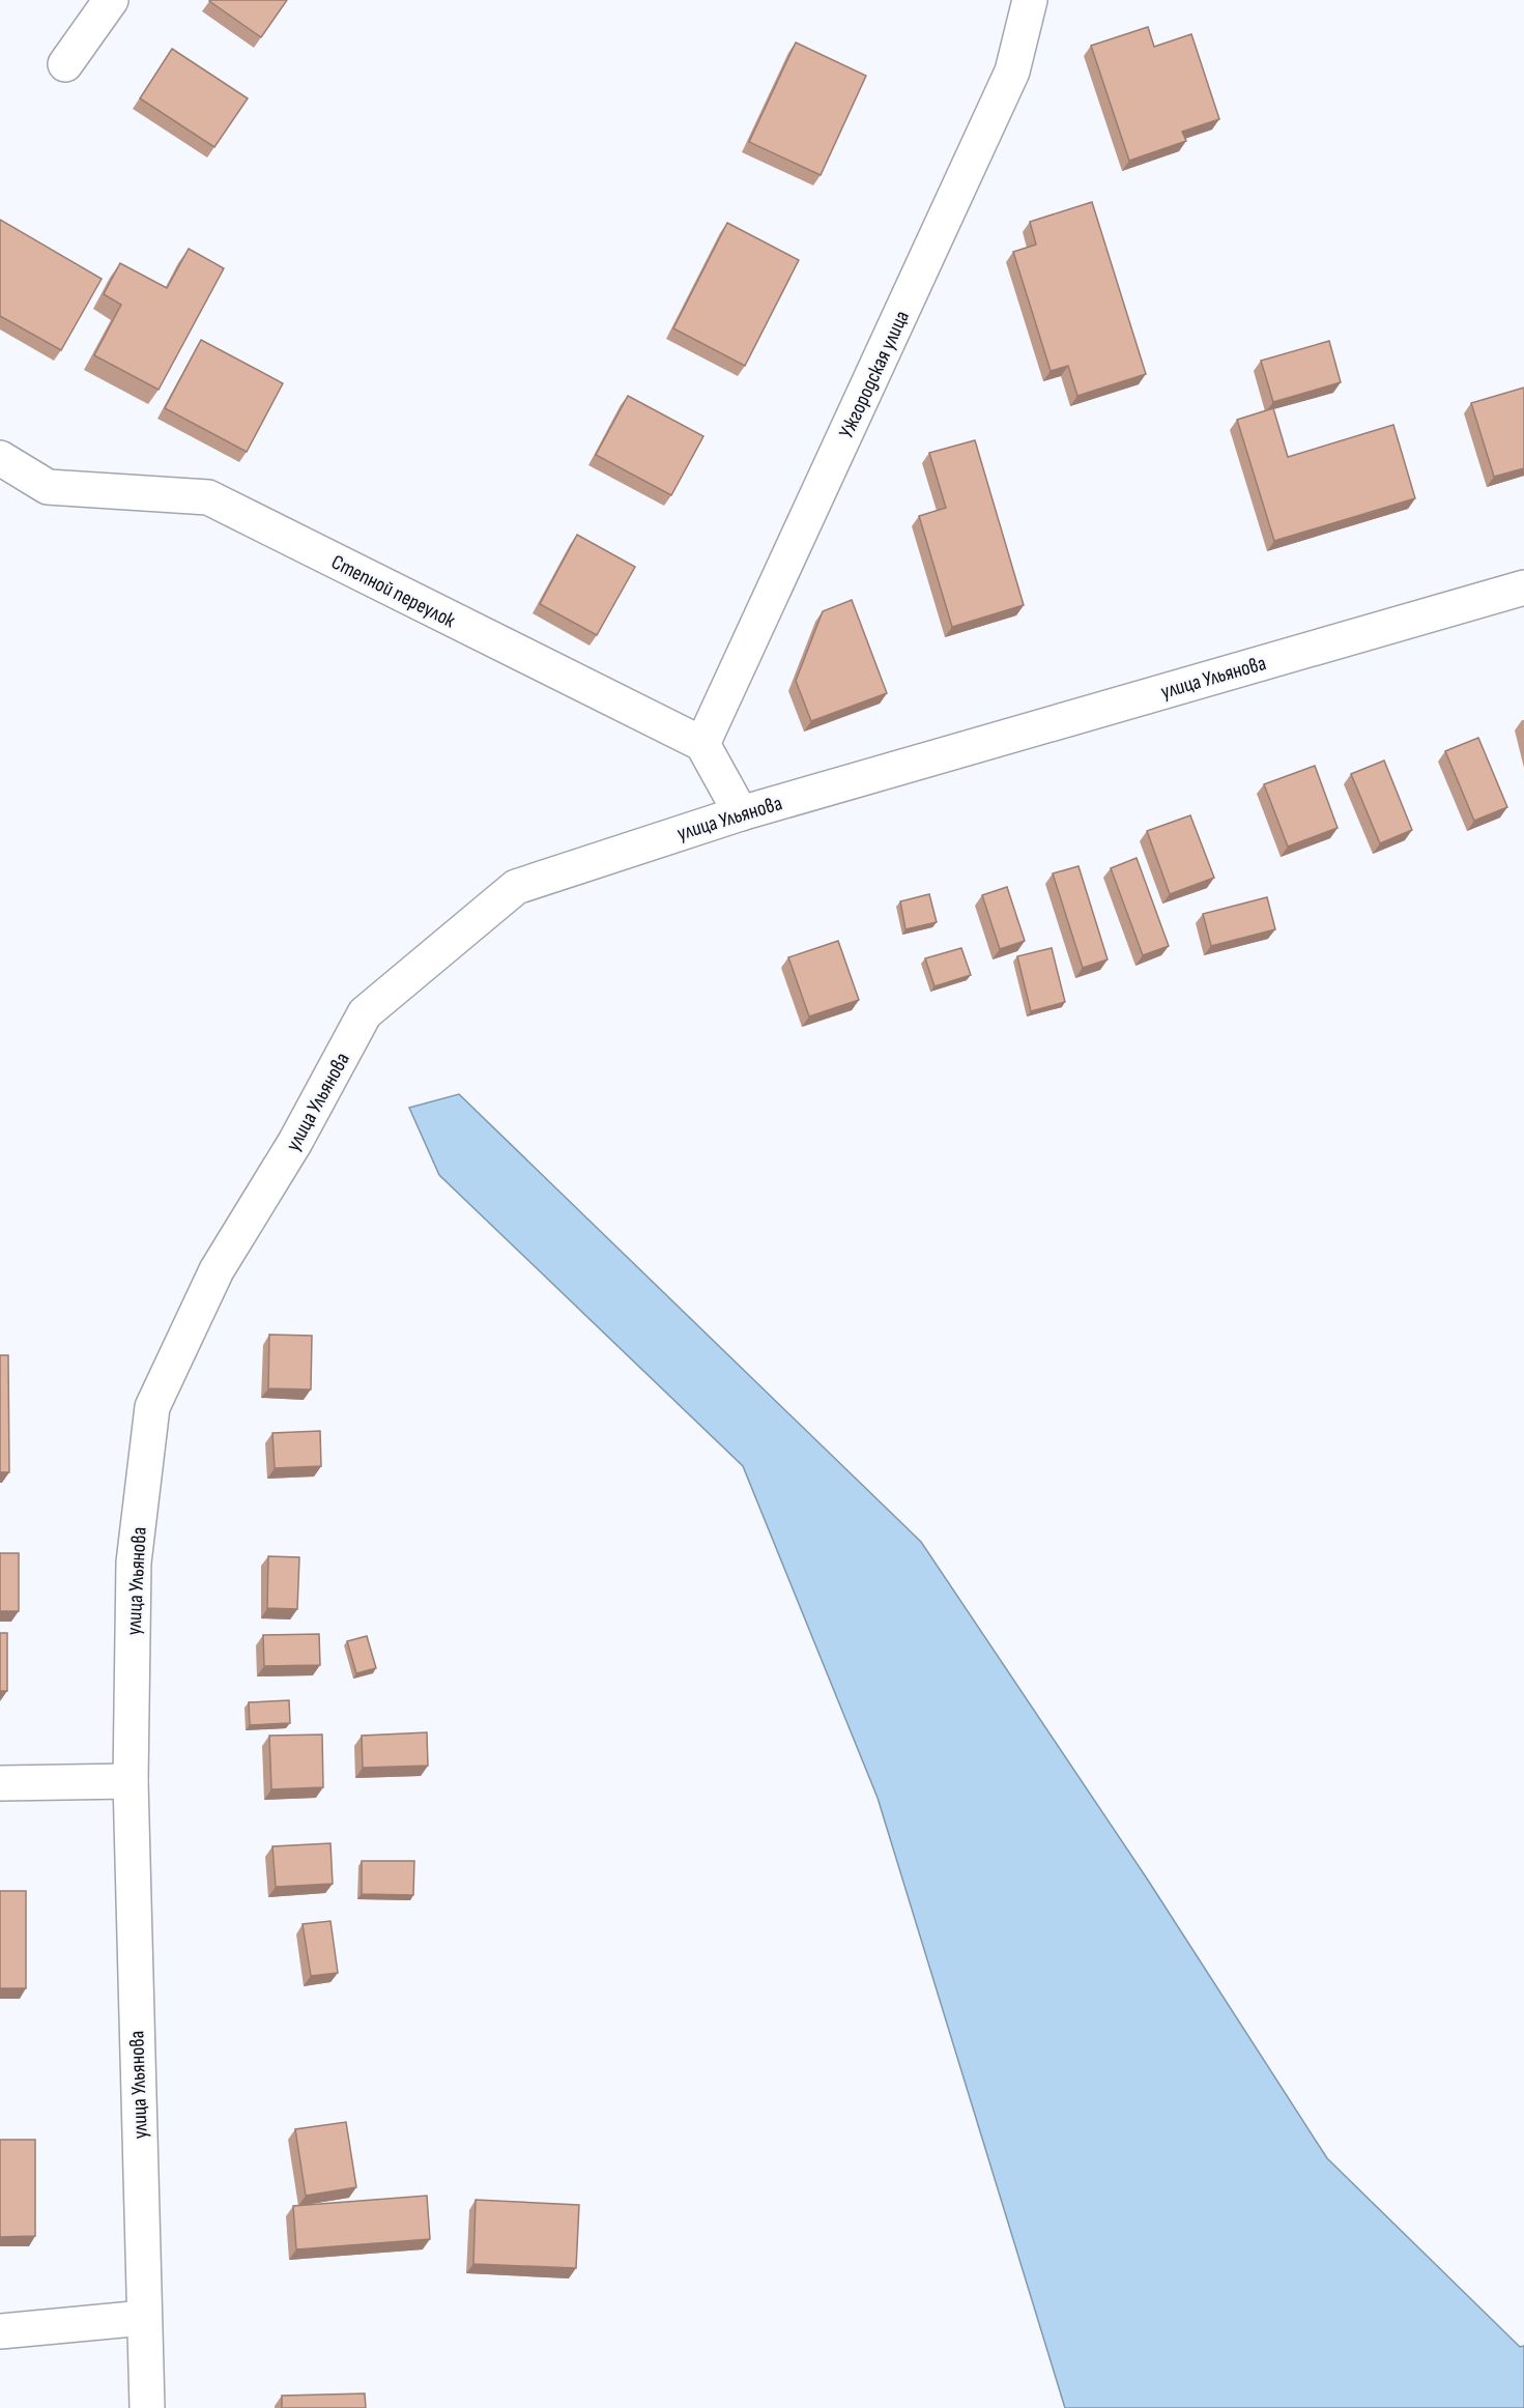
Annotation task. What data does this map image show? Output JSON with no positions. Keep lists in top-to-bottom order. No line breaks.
{"streets":{"street":["Ужгородская улица","Степной переулок","улица Ульянова"]},"crossings":[["Ужгородская улица","Степной переулок"]]}
